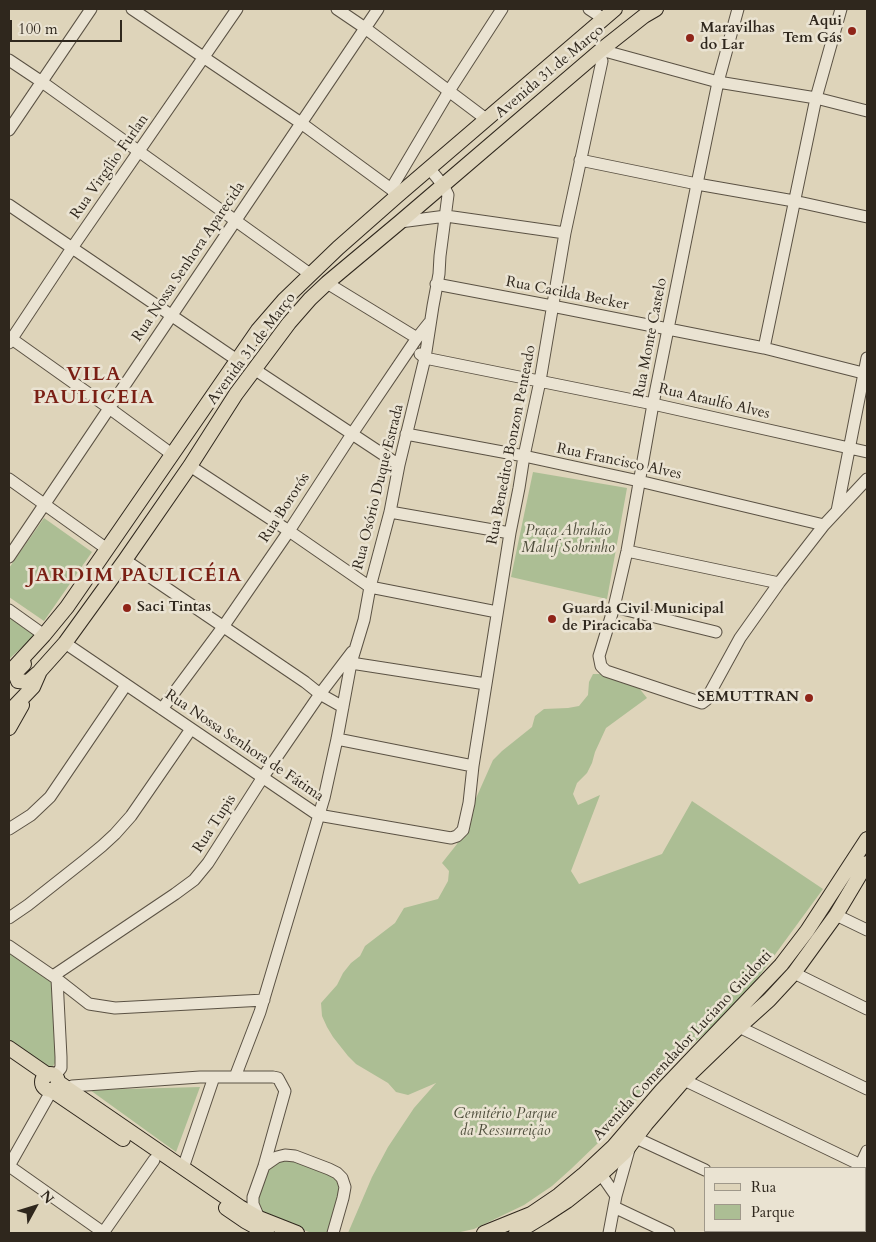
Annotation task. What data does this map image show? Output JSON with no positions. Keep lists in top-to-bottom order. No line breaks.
{"streets":{"main road":["Avenida 31 de Março","Avenida Comendador Luciano Guidotti"],"street":["Rua Virgílio Furlan","Rua Nossa Senhora Aparecida","Rua Cacilda Becker","Rua Monte Castelo","Rua Ataulfo Alves","Rua Benedito Bonzon Penteado","Rua Francisco Alves","Rua Osório Duque Estrada","Rua Bororós","Rua Nossa Senhora de Fátima","Rua Tupis"]},"crossings":[["Avenida 31 de Março","Rua Ataulfo Alves"],["Avenida 31 de Março","Rua Benedito Bonzon Penteado"],["Avenida 31 de Março","Rua Osório Duque Estrada"],["Avenida 31 de Março","Rua Nossa Senhora de Fátima"],["Rua Cacilda Becker","Rua Monte Castelo"],["Rua Cacilda Becker","Rua Benedito Bonzon Penteado"],["Rua Cacilda Becker","Rua Osório Duque Estrada"],["Rua Monte Castelo","Rua Ataulfo Alves"],["Rua Monte Castelo","Rua Francisco Alves"],["Rua Ataulfo Alves","Rua Benedito Bonzon Penteado"],["Rua Ataulfo Alves","Rua Osório Duque Estrada"],["Rua Ataulfo Alves","Rua Bororós"],["Rua Benedito Bonzon Penteado","Rua Francisco Alves"],["Rua Benedito Bonzon Penteado","Rua Nossa Senhora de Fátima"],["Rua Francisco Alves","Rua Osório Duque Estrada"],["Rua Osório Duque Estrada","Rua Bororós"],["Rua Osório Duque Estrada","Rua Nossa Senhora de Fátima"],["Rua Osório Duque Estrada","Rua Tupis"],["Rua Bororós","Rua Nossa Senhora de Fátima"],["Rua Nossa Senhora de Fátima","Rua Tupis"]],"districts":["VILA PAULICEIA","JARDIM PAULICÉIA"],"parks":["Praça Abrahão Maluf Sobrinho","Cemitério Parque da Ressurreição"],"places":["Aqui Tem Gás","Maravilhas do Lar","Saci Tintas","Guarda Civil Municipal de Piracicaba","SEMUTTRAN"],"legend":["Rua","Parque"],"scale_bar":"100 m","north":"top right"}
